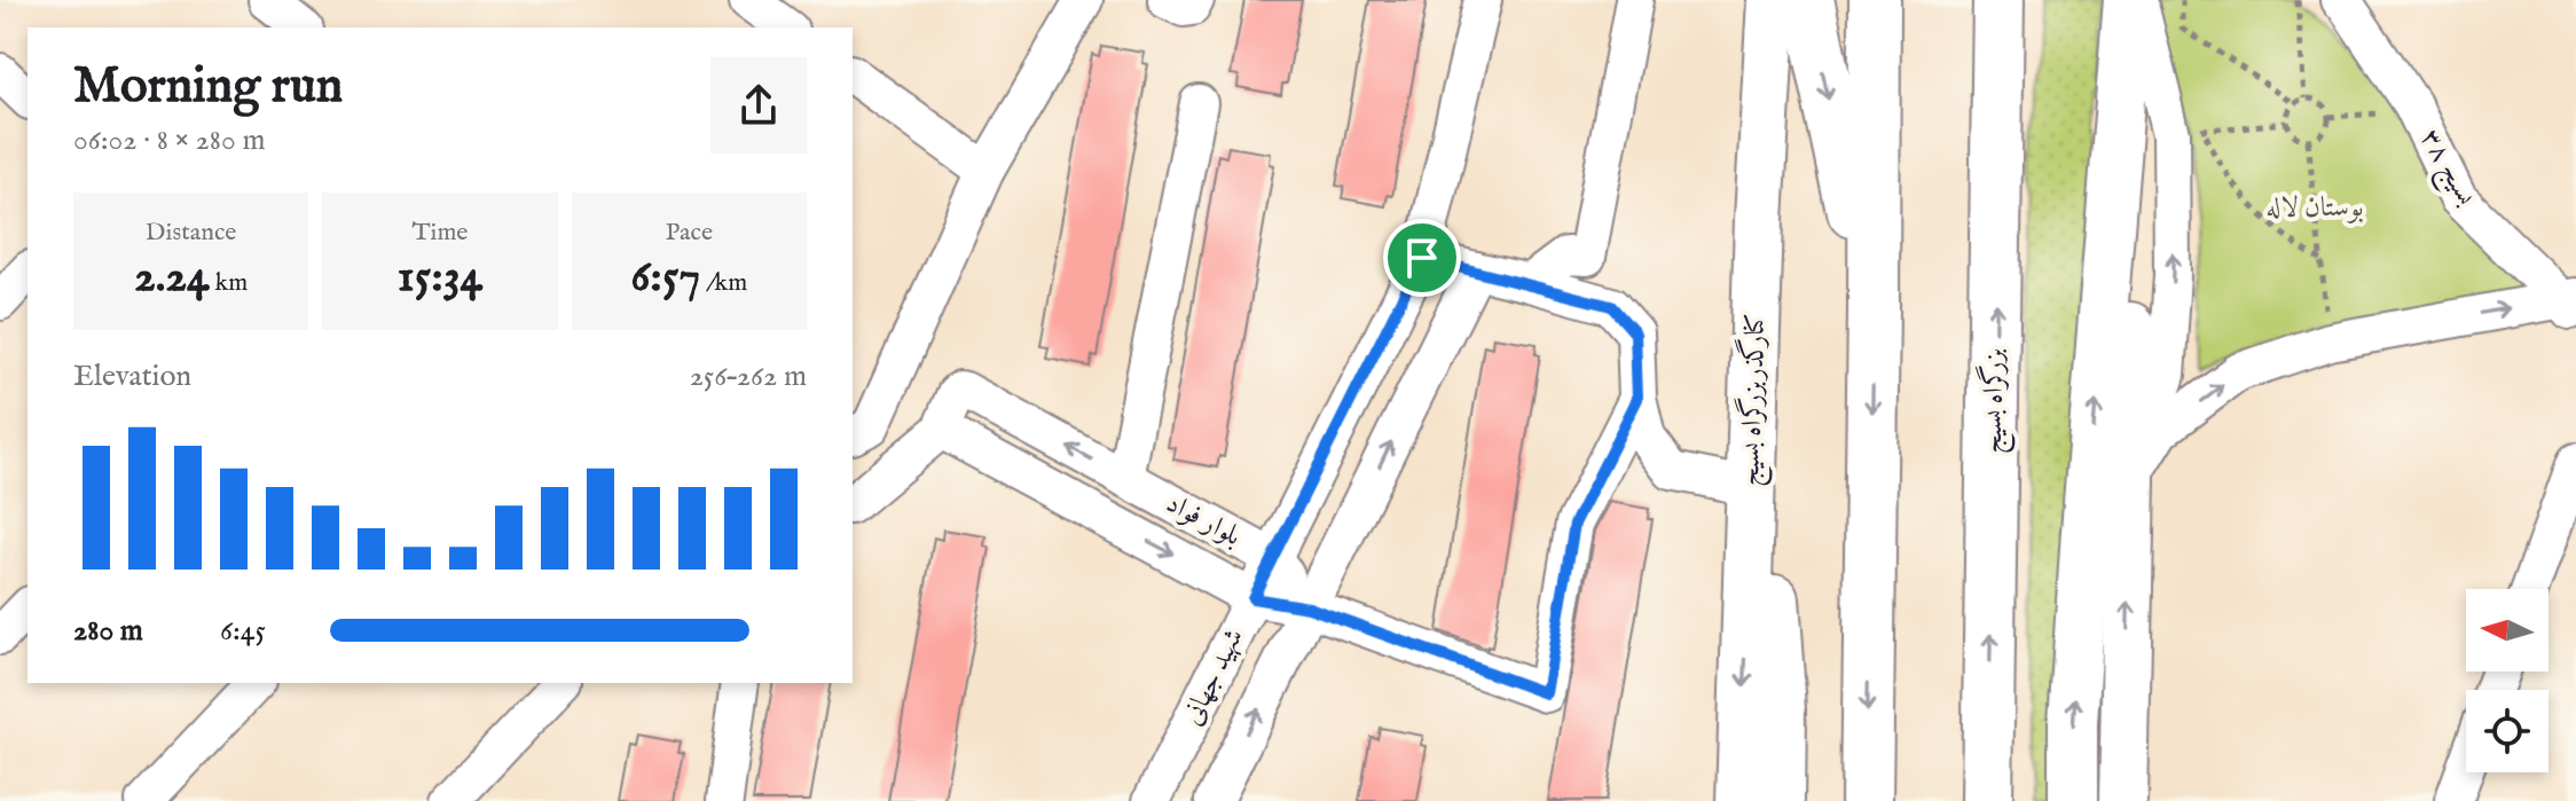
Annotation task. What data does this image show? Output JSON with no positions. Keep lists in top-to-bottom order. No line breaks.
{"streets":{"highway":["بزرگراه بسیج"],"main road":["کنارگذربزرگراه بسیج"],"street":["بسیج ۳۸","بلوار فواد","شهید جهانی"]},"crossings":[["بلوار فواد","شهید جهانی"]],"parks":["بوستان لاله"],"north":"left","page":{"heading":["Morning run","06:02 · 8 × 280 m"],"stats":[["Distance","2.24 km"],["Time","15:34"],["Pace","6:57 /km"]],"chart":["Elevation","256–262 m"],"list":[{"name":"280 m","note":"6:45"}]}}
